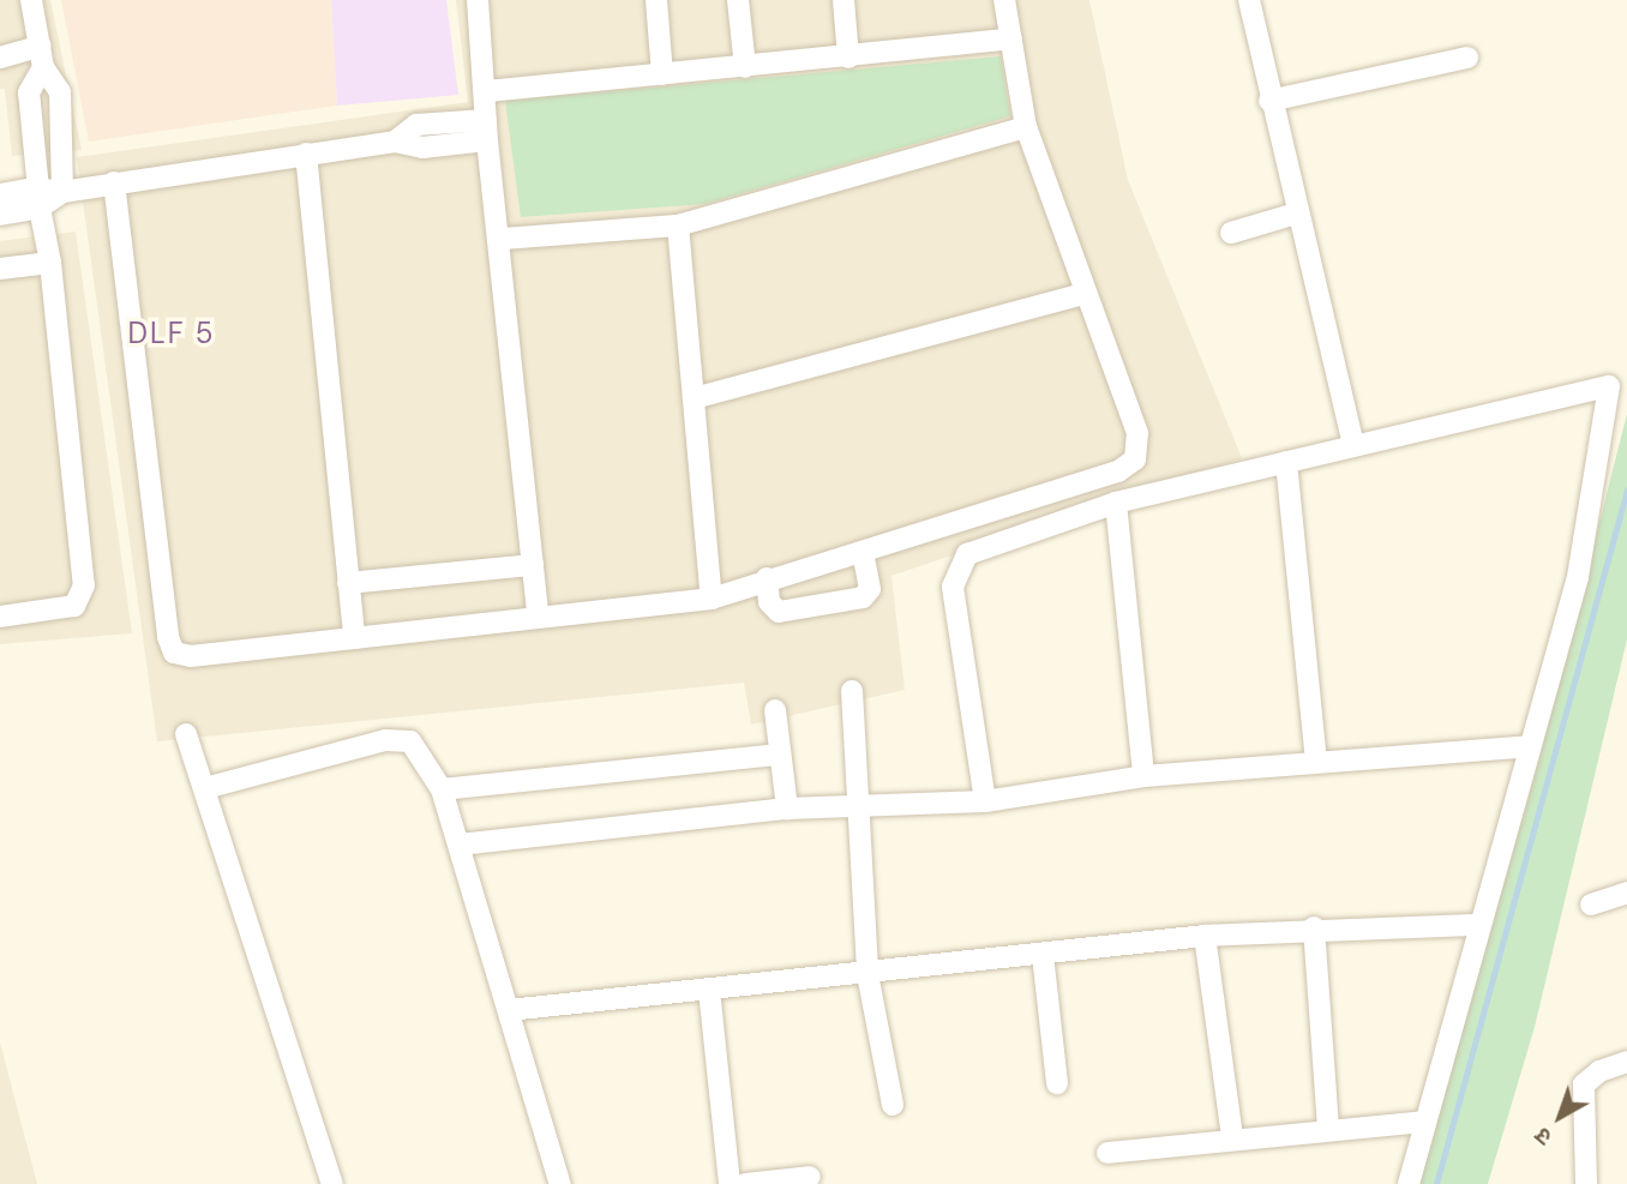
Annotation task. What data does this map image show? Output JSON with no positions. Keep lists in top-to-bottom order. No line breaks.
{"districts":["DLF 5"],"north":"bottom left"}
